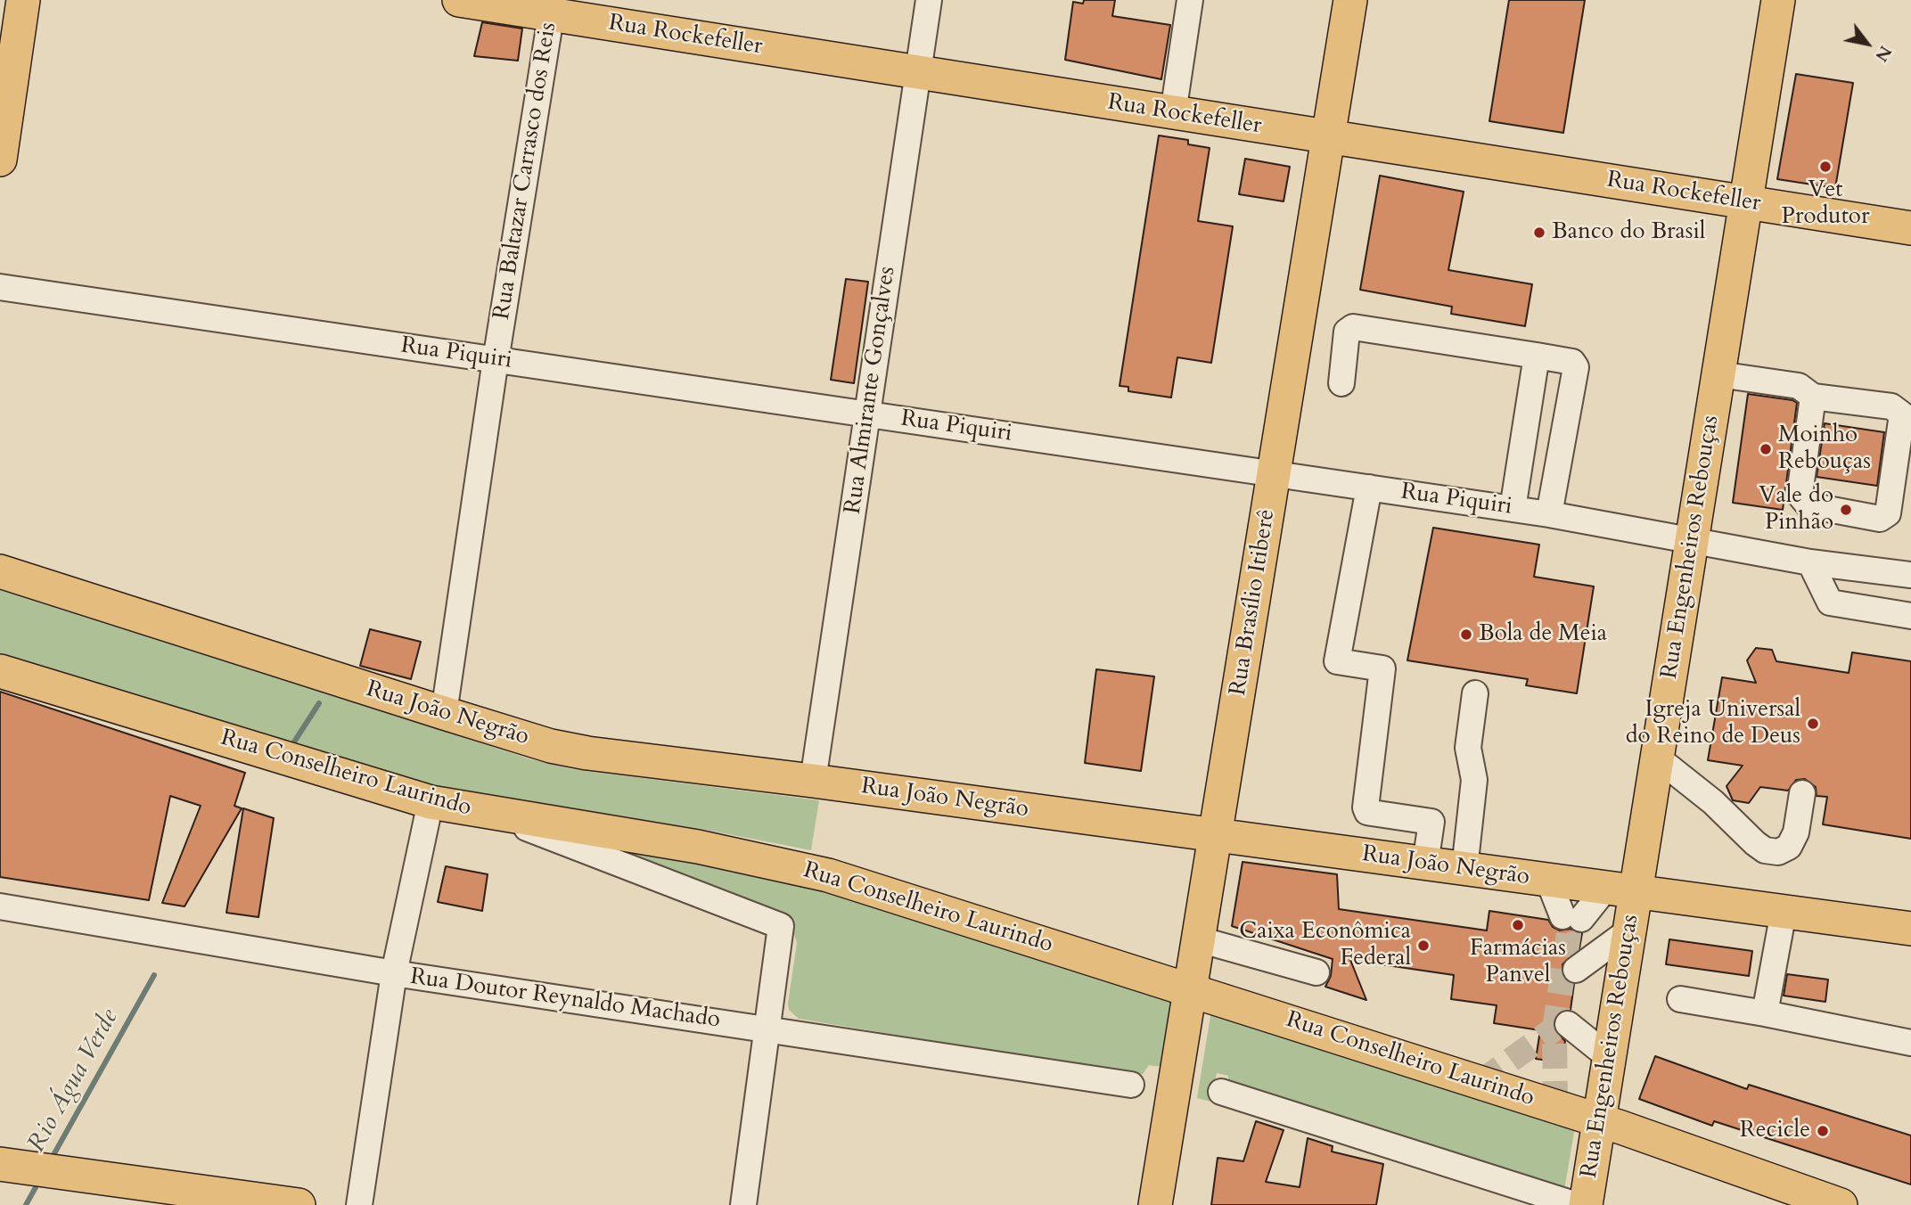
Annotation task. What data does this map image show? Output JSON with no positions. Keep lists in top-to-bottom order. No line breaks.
{"streets":{"main road":["Rua Rockefeller","Rua Engenheiros Rebouças","Rua Brasílio Itiberê","Rua João Negrão","Rua Conselheiro Laurindo"],"street":["Rua Baltazar Carrasco dos Reis","Rua Piquiri","Rua Almirante Gonçalves","Rua Doutor Reynaldo Machado"]},"crossings":[["Rua Rockefeller","Rua Baltazar Carrasco dos Reis"],["Rua Rockefeller","Rua Almirante Gonçalves"],["Rua Rockefeller","Rua Engenheiros Rebouças"],["Rua Rockefeller","Rua Brasílio Itiberê"],["Rua Baltazar Carrasco dos Reis","Rua Piquiri"],["Rua Baltazar Carrasco dos Reis","Rua João Negrão"],["Rua Piquiri","Rua Almirante Gonçalves"],["Rua Piquiri","Rua Engenheiros Rebouças"],["Rua Piquiri","Rua Brasílio Itiberê"],["Rua Almirante Gonçalves","Rua João Negrão"],["Rua Engenheiros Rebouças","Rua João Negrão"],["Rua Engenheiros Rebouças","Rua Conselheiro Laurindo"],["Rua Brasílio Itiberê","Rua João Negrão"],["Rua Brasílio Itiberê","Rua Conselheiro Laurindo"]],"water":["Rio Água Verde"],"places":["Vet Produtor","Banco do Brasil","Moinho Rebouças","Vale do Pinhão","Bola de Meia","Igreja Universal do Reino de Deus","Farmácias Panvel","Caixa Econômica Federal","Recicle"],"north":"bottom right"}
